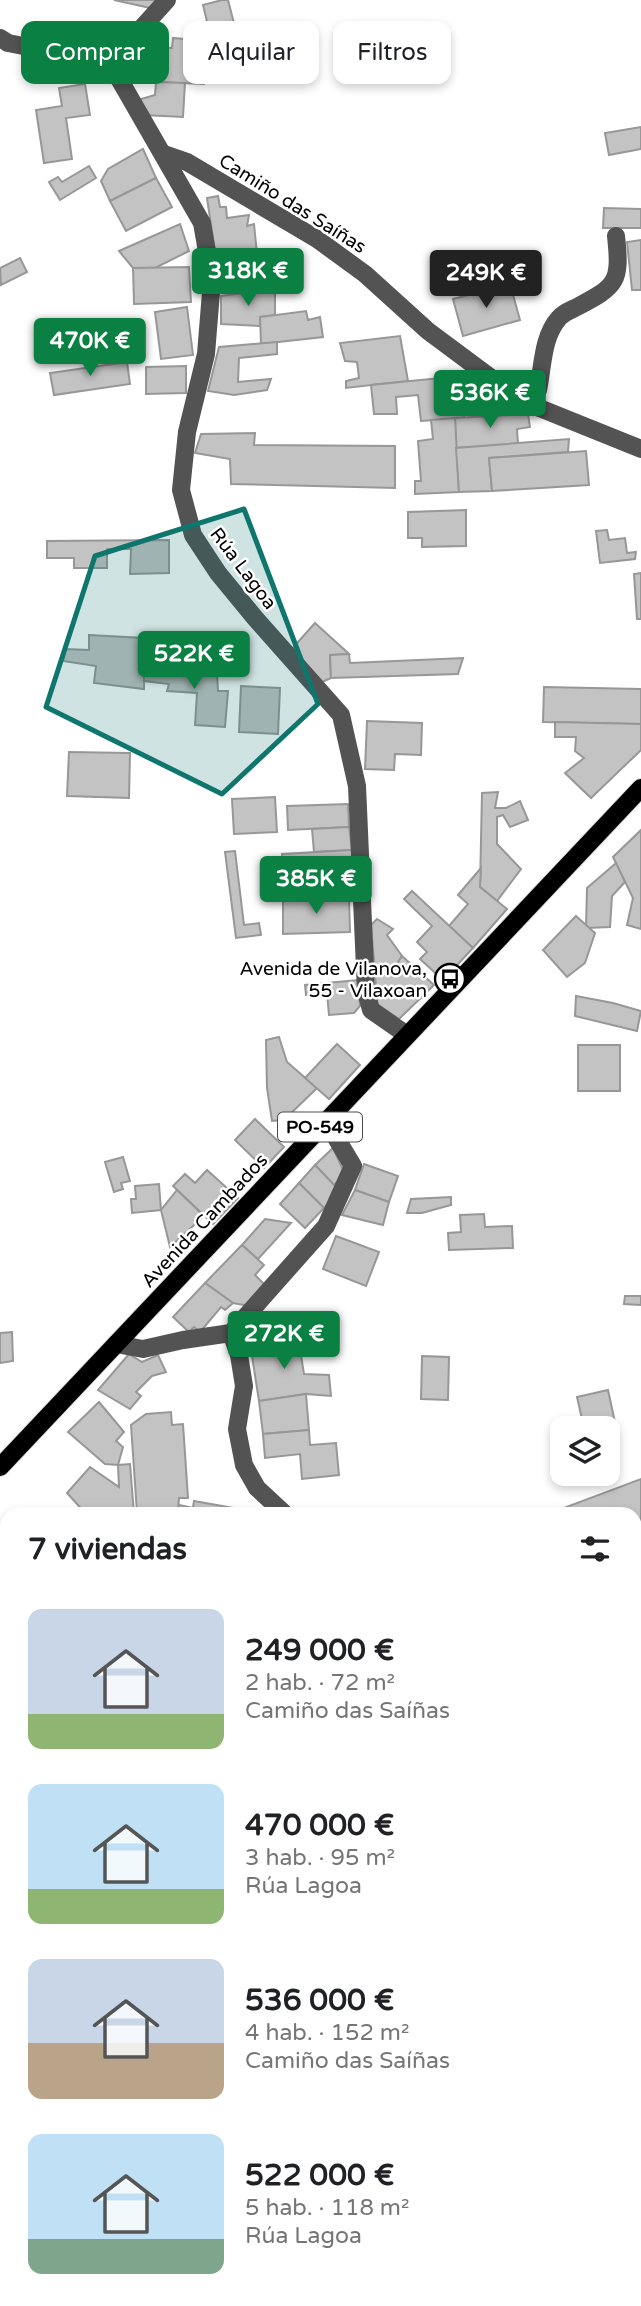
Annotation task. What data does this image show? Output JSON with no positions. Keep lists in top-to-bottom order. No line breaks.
{"streets":{"main road":["PO-549","Avenida Cambados"],"street":["Camiño das Saíñas","Rúa Lagoa"]},"crossings":[["Camiño das Saíñas","Rúa Lagoa"],["Rúa Lagoa","Avenida Cambados"]],"places":{"bus stop":["Avenida de Vilanova, 55 - Vilaxoan"]},"page":{"chip":["Comprar","Alquilar","Filtros"],"price":["318K €","249K €","470K €","536K €","522K €","385K €","272K €"],"heading":"7 viviendas","list":[{"name":"249 000 €","note":"2 hab. · 72 m² · Camiño das Saíñas"},{"name":"470 000 €","note":"3 hab. · 95 m² · Rúa Lagoa"},{"name":"536 000 €","note":"4 hab. · 152 m² · Camiño das Saíñas"},{"name":"522 000 €","note":"5 hab. · 118 m² · Rúa Lagoa"}]}}
